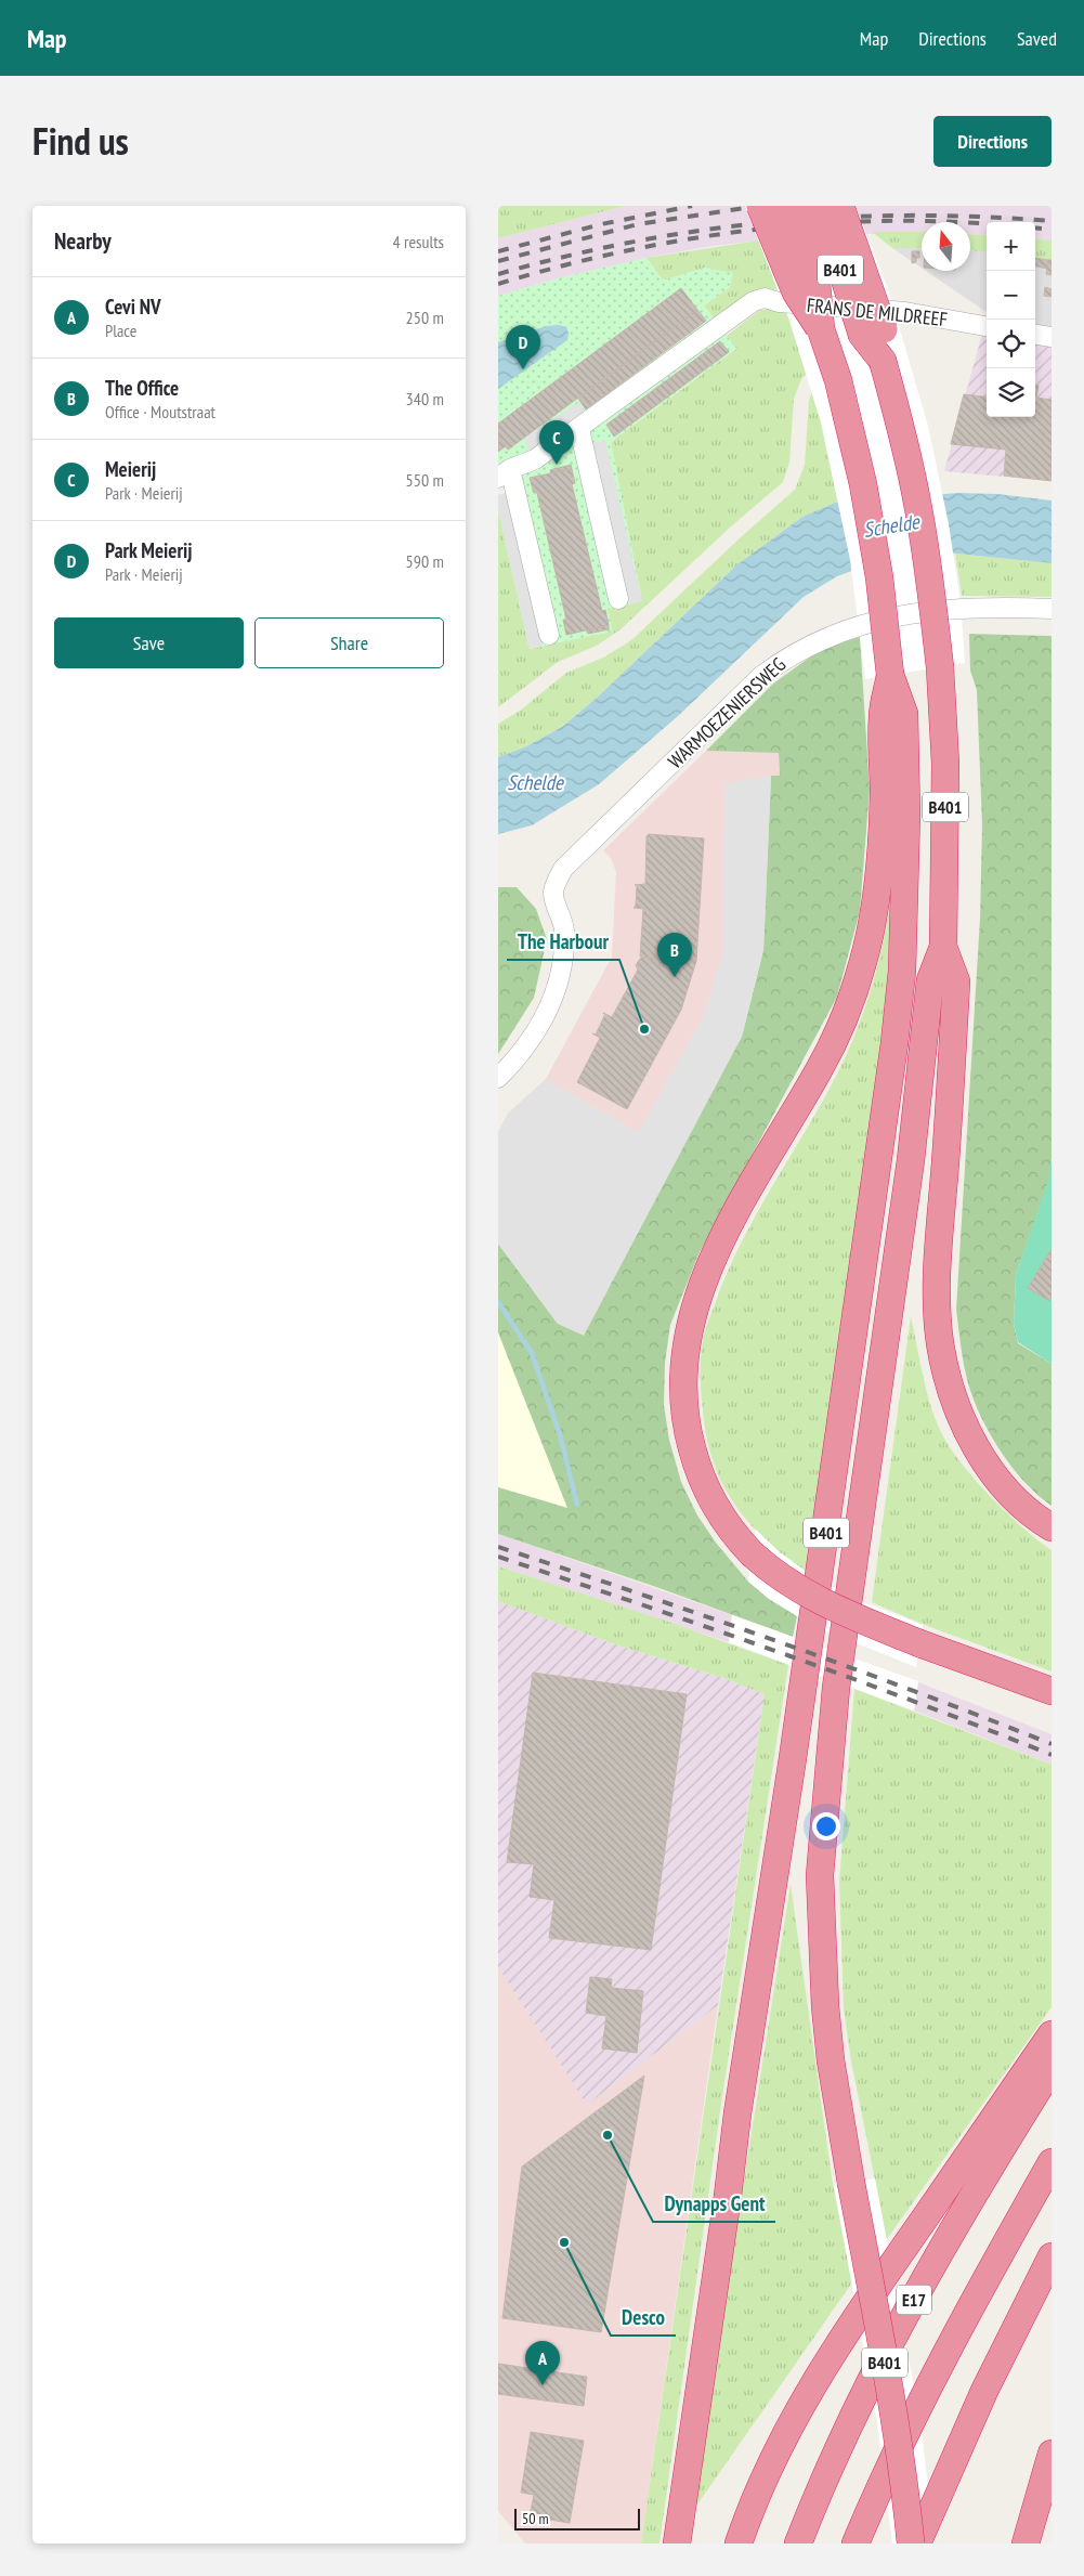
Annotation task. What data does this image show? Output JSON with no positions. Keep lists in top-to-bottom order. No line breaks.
{"streets":{"highway":["B401","E17"],"street":["FRANS DE MILDREEF","WARMOEZENIERSWEG"]},"water":["Schelde"],"places":["The Harbour","Dynapps Gent","Desco"],"scale_bar":"50 m","north":"top","page":{"header":"Map","nav":["Map","Directions","Saved"],"title":"Find us","buttons":["Directions",["Save","Share"]],"heading":["Nearby","4 results"],"map_buttons":["+","−"],"list":[{"mark":"A","name":"Cevi NV","note":"Place","value":"250 m"},{"mark":"B","name":"The Office","note":"Office · Moutstraat","value":"340 m"},{"mark":"C","name":"Meierij","note":"Park · Meierij","value":"550 m"},{"mark":"D","name":"Park Meierij","note":"Park · Meierij","value":"590 m"}],"pins":["D","C","B","A"],"scale":"50 m"}}
